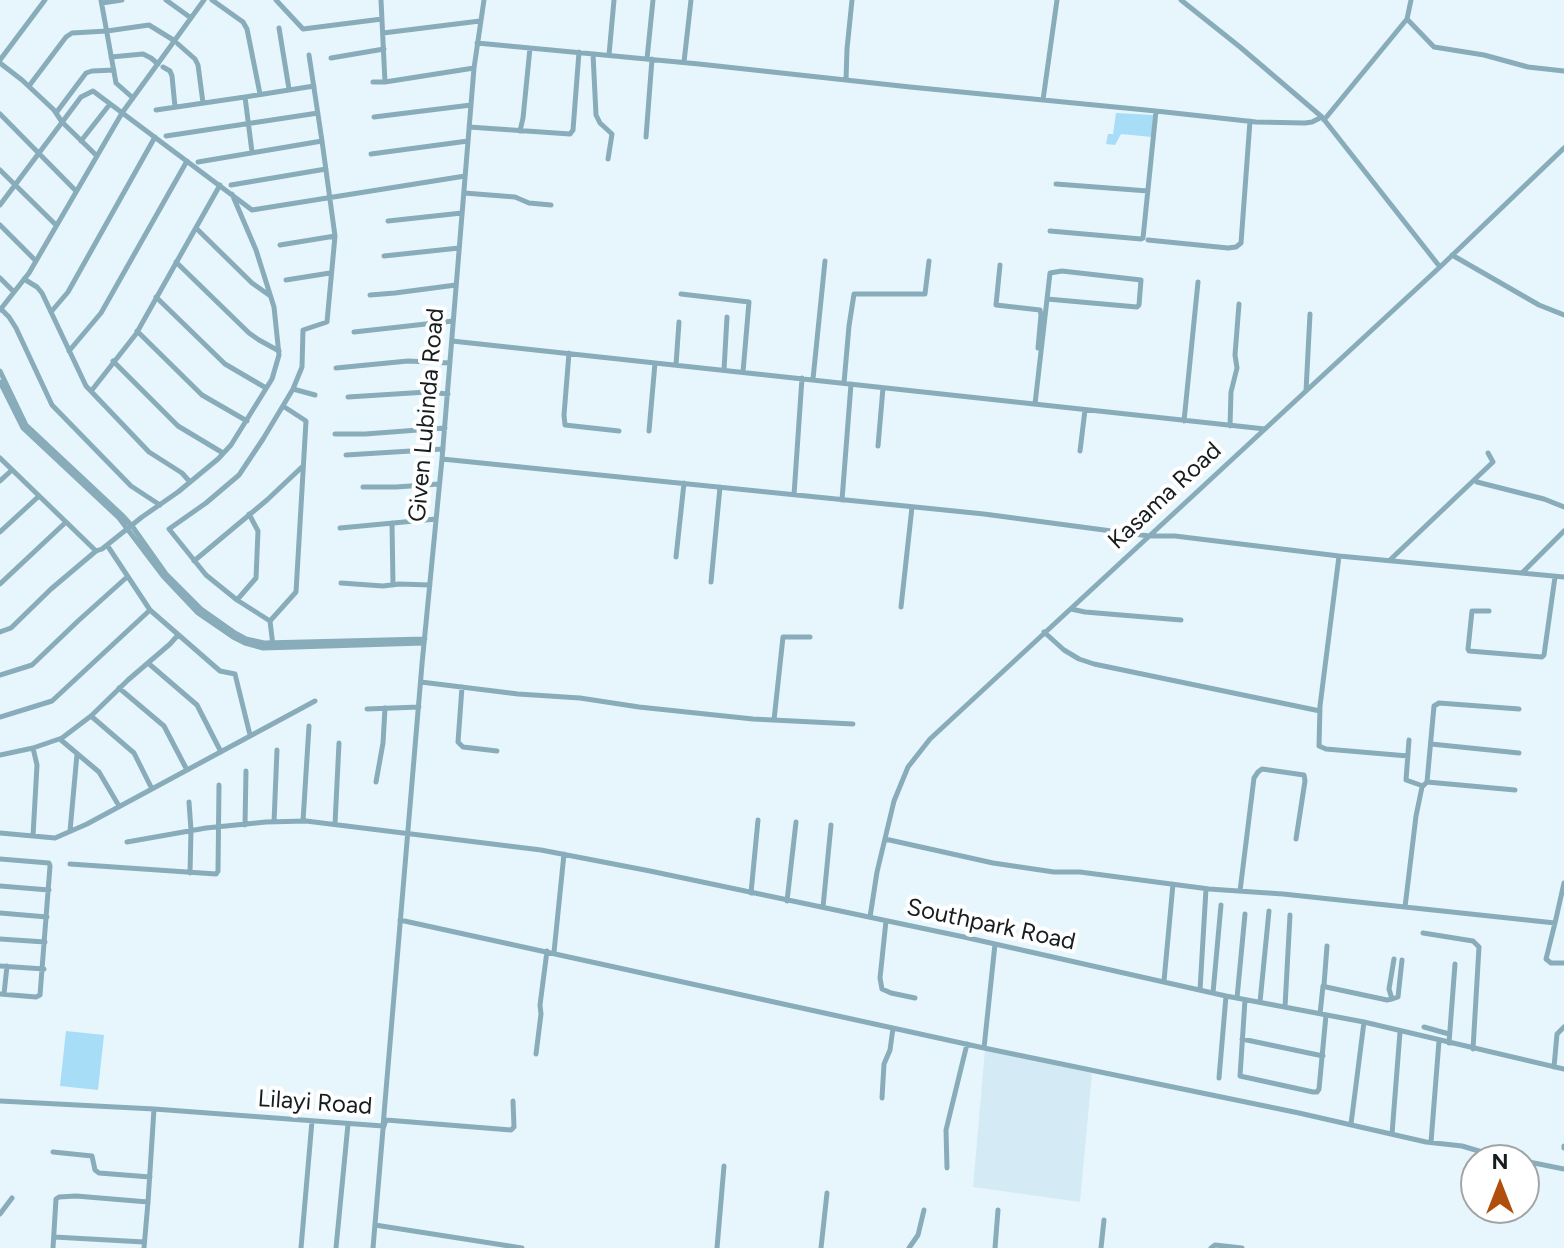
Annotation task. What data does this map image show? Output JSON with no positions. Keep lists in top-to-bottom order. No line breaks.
{"streets":{"street":["Given Lubinda Road","Kasama Road","Southpark Road","Lilayi Road"]},"crossings":[["Given Lubinda Road","Southpark Road"],["Given Lubinda Road","Lilayi Road"],["Kasama Road","Southpark Road"],["Southpark Road","Lilayi Road"]],"north":"top"}
